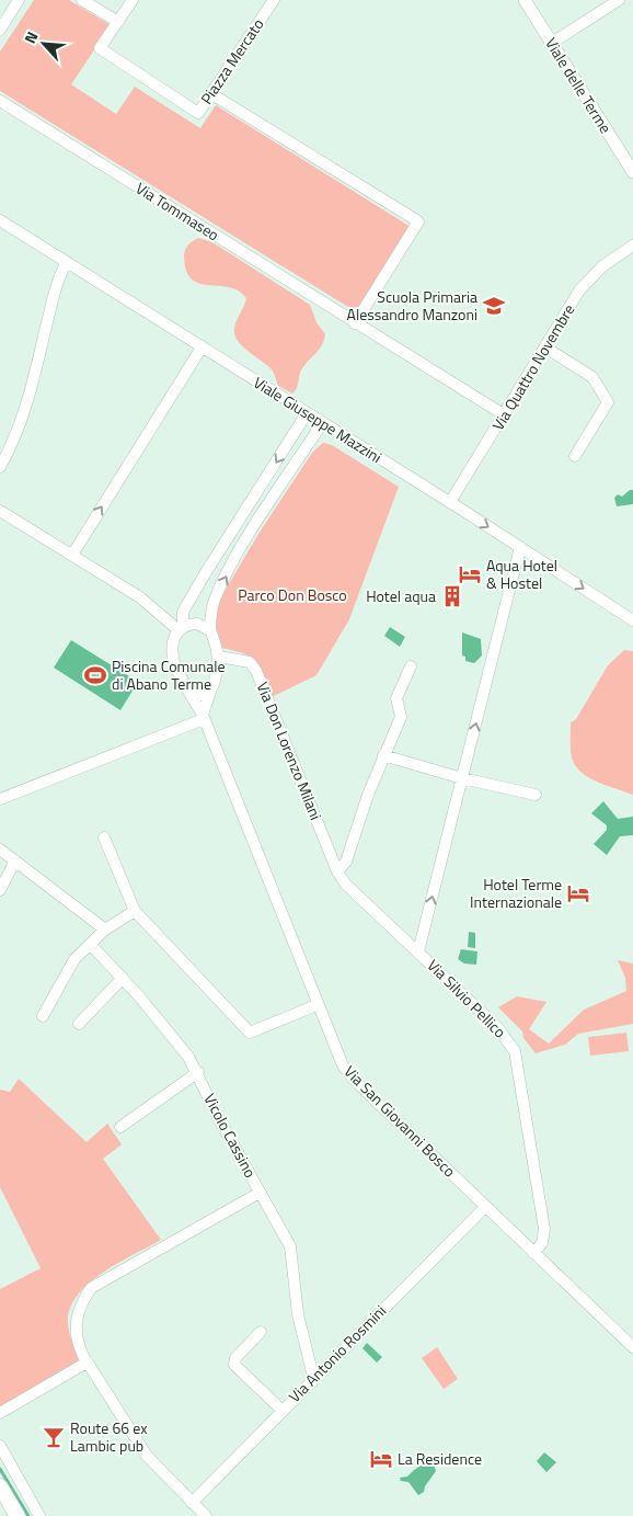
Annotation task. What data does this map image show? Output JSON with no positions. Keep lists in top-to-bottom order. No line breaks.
{"streets":{"street":["Piazza Mercato","Viale delle Terme","Via Tommaseo","Via Quattro Novembre","Viale Giuseppe Mazzini","Via Don Lorenzo Milani","Via Silvio Pellico","Via San Giovanni Bosco","Vicolo Cassino","Via Antonio Rosmini"]},"crossings":[["Via Tommaseo","Via Quattro Novembre"],["Via Quattro Novembre","Viale Giuseppe Mazzini"],["Viale Giuseppe Mazzini","Via Silvio Pellico"],["Viale Giuseppe Mazzini","Via San Giovanni Bosco"],["Via Don Lorenzo Milani","Via Silvio Pellico"],["Via Don Lorenzo Milani","Via San Giovanni Bosco"],["Via Silvio Pellico","Via San Giovanni Bosco"],["Via San Giovanni Bosco","Via Antonio Rosmini"],["Vicolo Cassino","Via Antonio Rosmini"]],"parks":["Parco Don Bosco"],"places":{"school or university":["Scuola Primaria Alessandro Manzoni"],"hotel":["Aqua Hotel & Hostel","Hotel Terme Internazionale","La Residence"],"building":["Hotel aqua"],"sports":["Piscina Comunale di Abano Terme"],"bar":["Route 66 ex Lambic pub"]},"north":"top left"}
